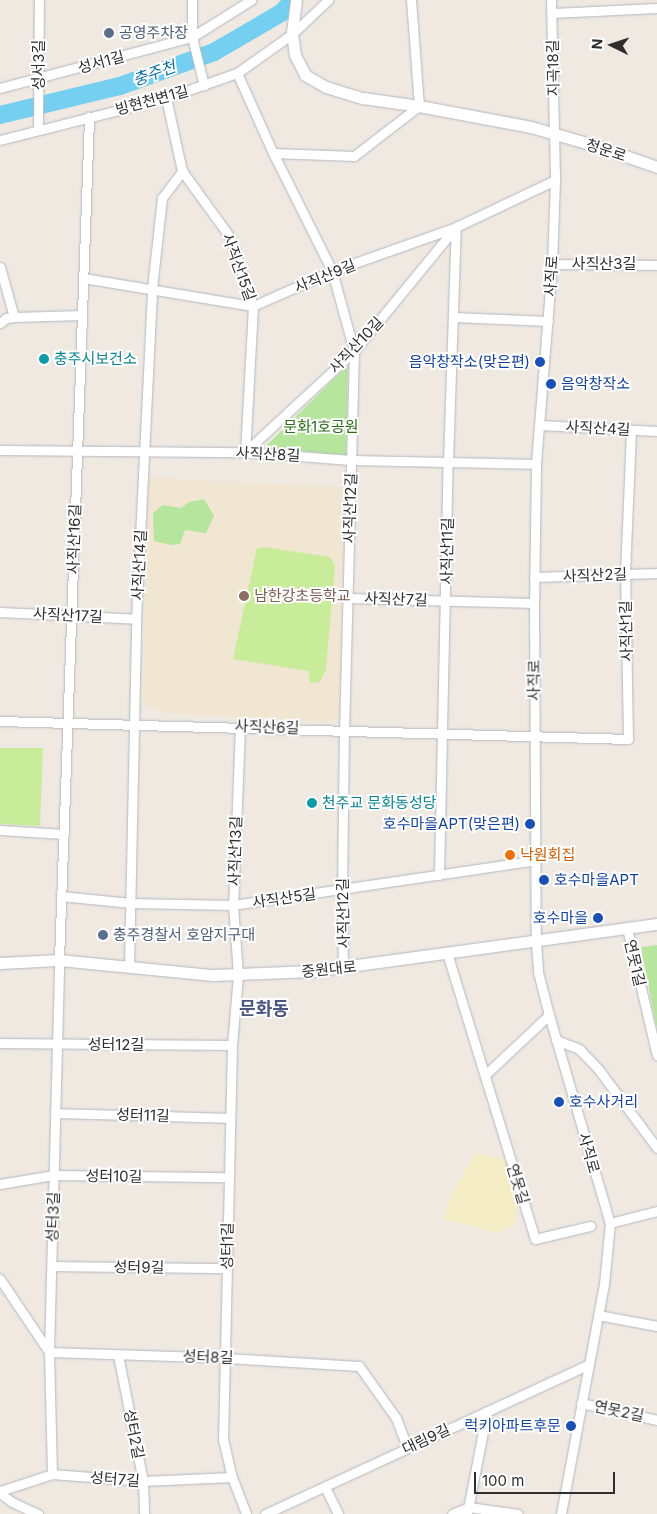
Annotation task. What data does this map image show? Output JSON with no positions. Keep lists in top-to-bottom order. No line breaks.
{"streets":{"street":["성서1길","성서3길","지곡18길","빙현천변1길","청운로","사직산3길","사직산15길","사직산9길","사직로","사직산10길","사직산4길","사직산8길","사직산12길","사직산16길","사직산11길","사직산14길","사직산2길","사직산7길","사직산17길","사직산1길","사직산6길","사직산13길","사직산5길","연못1길","중원대로","성터12길","성터11길","성터10길","연못길","성터3길","성터1길","성터9길","성터8길","연못2길","성터2길","대림9길","성터7길"]},"crossings":[["성서1길","성서3길"],["성서3길","빙현천변1길"],["지곡18길","청운로"],["지곡18길","사직로"],["빙현천변1길","사직산15길"],["빙현천변1길","사직산12길"],["빙현천변1길","사직산16길"],["청운로","사직로"],["사직산3길","사직로"],["사직산15길","사직산9길"],["사직산15길","사직산10길"],["사직산15길","사직산8길"],["사직산15길","사직산14길"],["사직산9길","사직로"],["사직산9길","사직산10길"],["사직산9길","사직산12길"],["사직산9길","사직산11길"],["사직로","사직산4길"],["사직로","사직산8길"],["사직로","사직산2길"],["사직로","사직산7길"],["사직로","사직산1길"],["사직로","사직산6길"],["사직로","사직산5길"],["사직로","중원대로"],["사직로","연못2길"],["사직로","대림9길"],["사직산10길","사직산8길"],["사직산10길","사직산12길"],["사직산10길","사직산11길"],["사직산4길","사직산1길"],["사직산8길","사직산12길"],["사직산8길","사직산16길"],["사직산8길","사직산11길"],["사직산8길","사직산14길"],["사직산12길","사직산7길"],["사직산12길","사직산6길"],["사직산12길","사직산5길"],["사직산12길","중원대로"],["사직산16길","사직산17길"],["사직산16길","사직산6길"],["사직산16길","사직산5길"],["사직산16길","중원대로"],["사직산16길","성터3길"],["사직산11길","사직산7길"],["사직산11길","사직산6길"],["사직산11길","사직산5길"],["사직산14길","사직산17길"],["사직산14길","사직산6길"],["사직산14길","사직산5길"],["사직산14길","중원대로"],["사직산2길","사직산1길"],["사직산1길","사직산6길"],["사직산6길","사직산13길"],["사직산13길","사직산5길"],["사직산13길","중원대로"],["사직산13길","성터1길"],["연못1길","중원대로"],["중원대로","연못길"],["중원대로","성터3길"],["중원대로","성터1길"],["성터12길","성터3길"],["성터12길","성터1길"],["성터11길","성터3길"],["성터11길","성터1길"],["성터10길","성터3길"],["성터10길","성터1길"],["성터3길","성터9길"],["성터3길","성터8길"],["성터3길","성터7길"],["성터1길","성터9길"],["성터1길","성터8길"],["성터1길","성터7길"],["성터8길","성터2길"],["성터8길","대림9길"],["성터2길","성터7길"]],"districts":["문화동"],"water":["충주천"],"parks":["문화1호공원"],"places":["공영주차장","충주시보건소","음악창작소(맞은편)","음악창작소","남한강초등학교","천주교 문화동성당","호수마을APT(맞은편)","낙원회집","호수마을APT","호수마을","충주경찰서 호암지구대","호수사거리","럭키아파트후문"],"scale_bar":"100 m","north":"left"}
